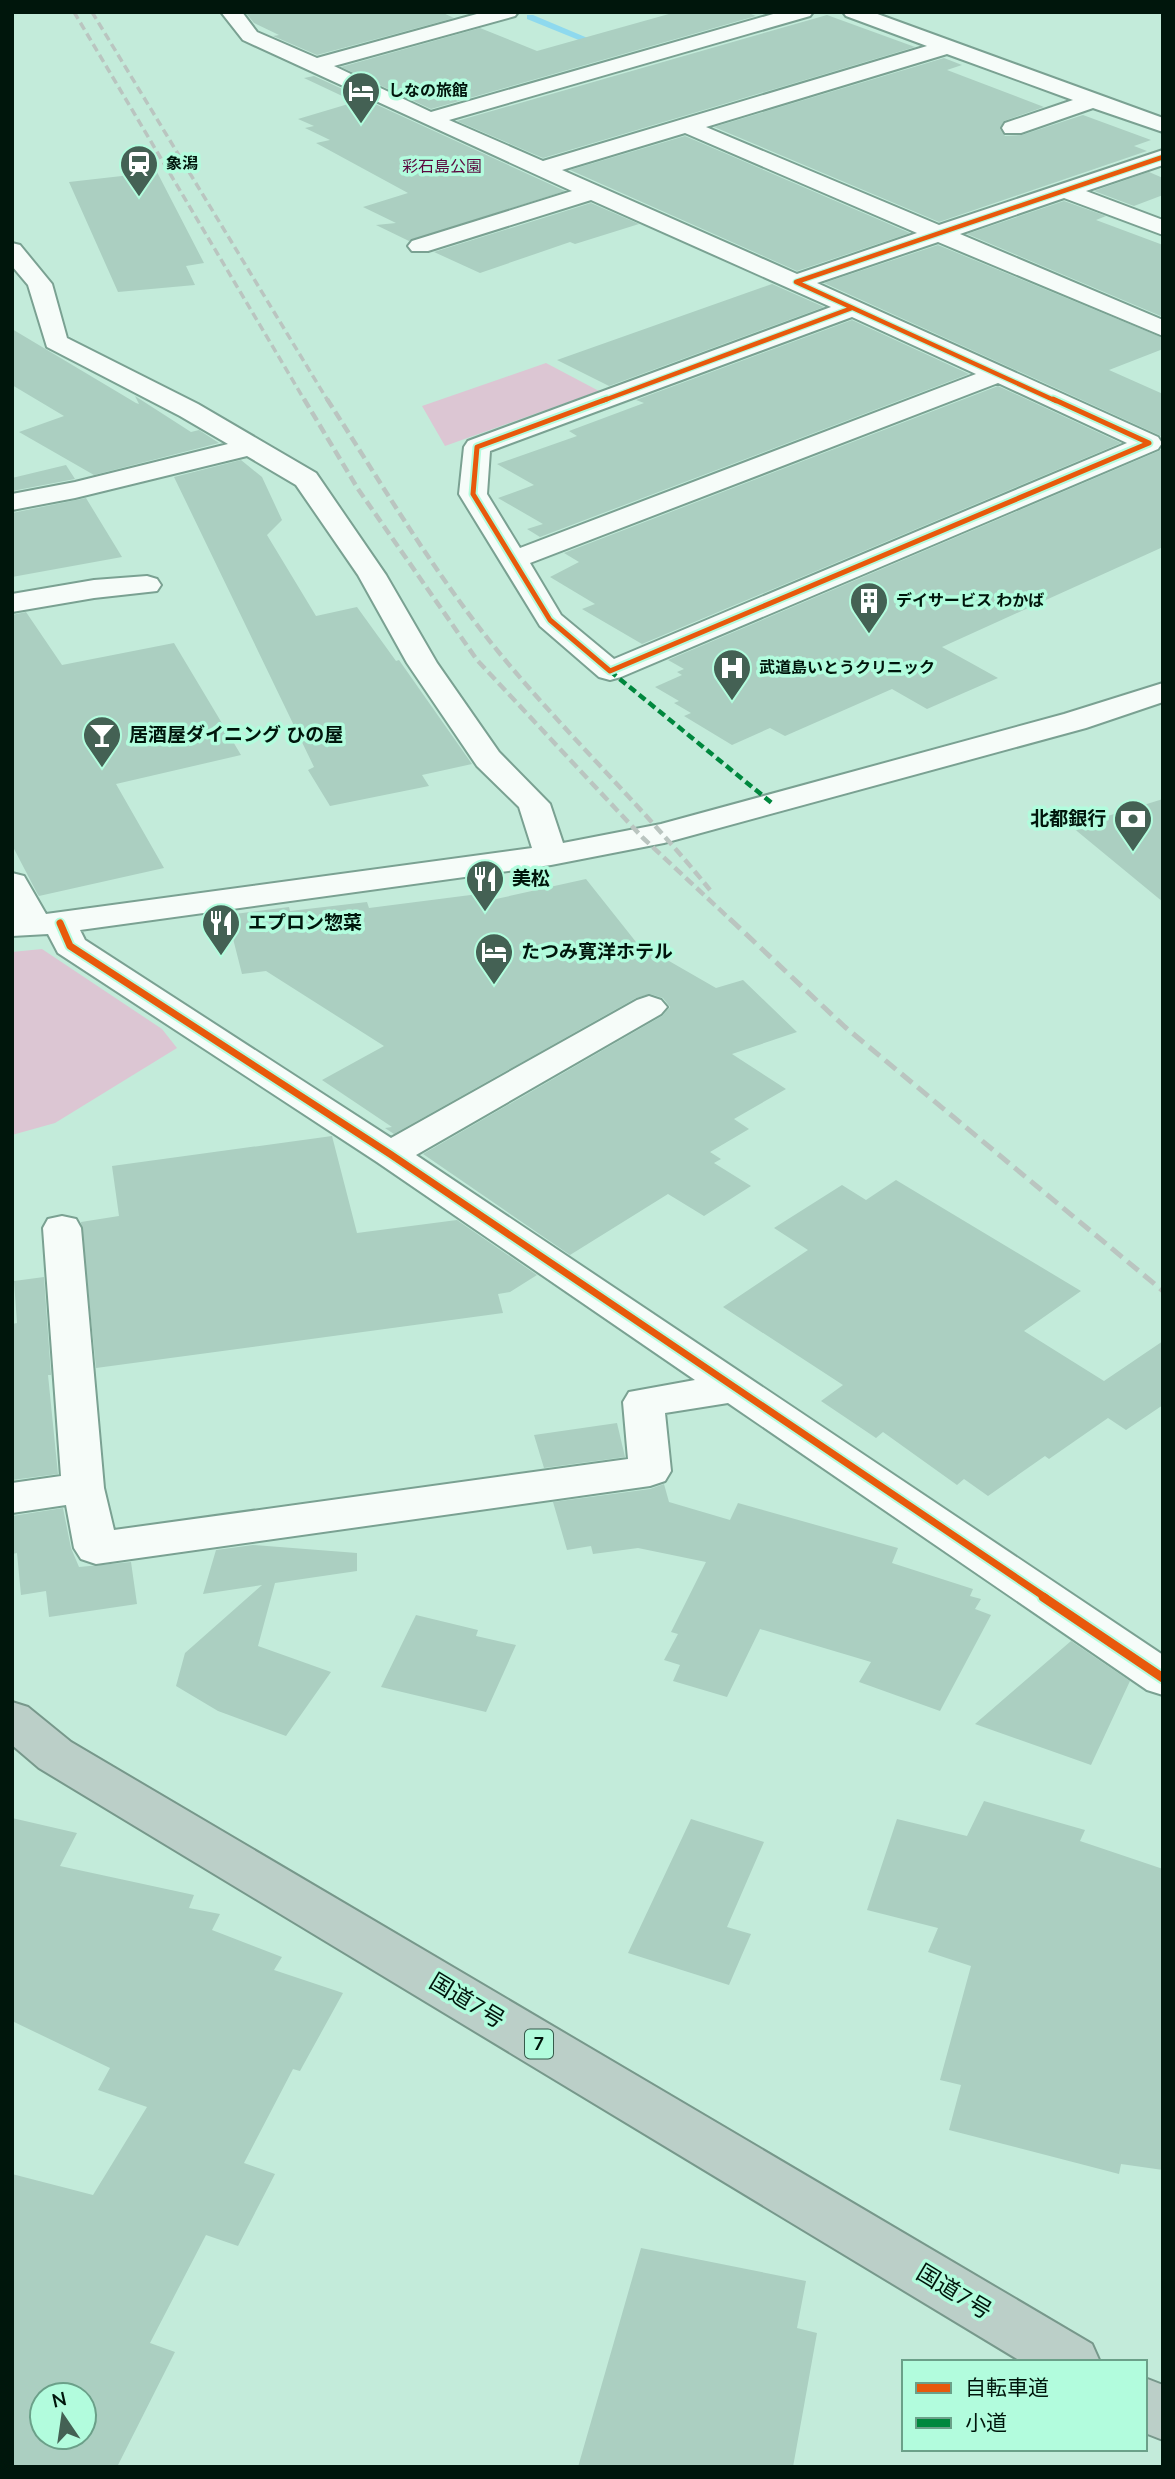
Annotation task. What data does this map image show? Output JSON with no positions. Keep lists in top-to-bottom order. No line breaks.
{"streets":{"highway":["国道7号","7"]},"parks":["彩石島公園"],"places":{"hotel":["しなの旅館","たつみ寛洋ホテル"],"station":["象潟"],"building":["デイサービス わかば"],"hospital":["武道島いとうクリニック"],"bar":["居酒屋ダイニング ひの屋"],"bank":["北都銀行"],"restaurant":["美松","エプロン惣菜"]},"legend":["自転車道","小道"],"north":"top"}
